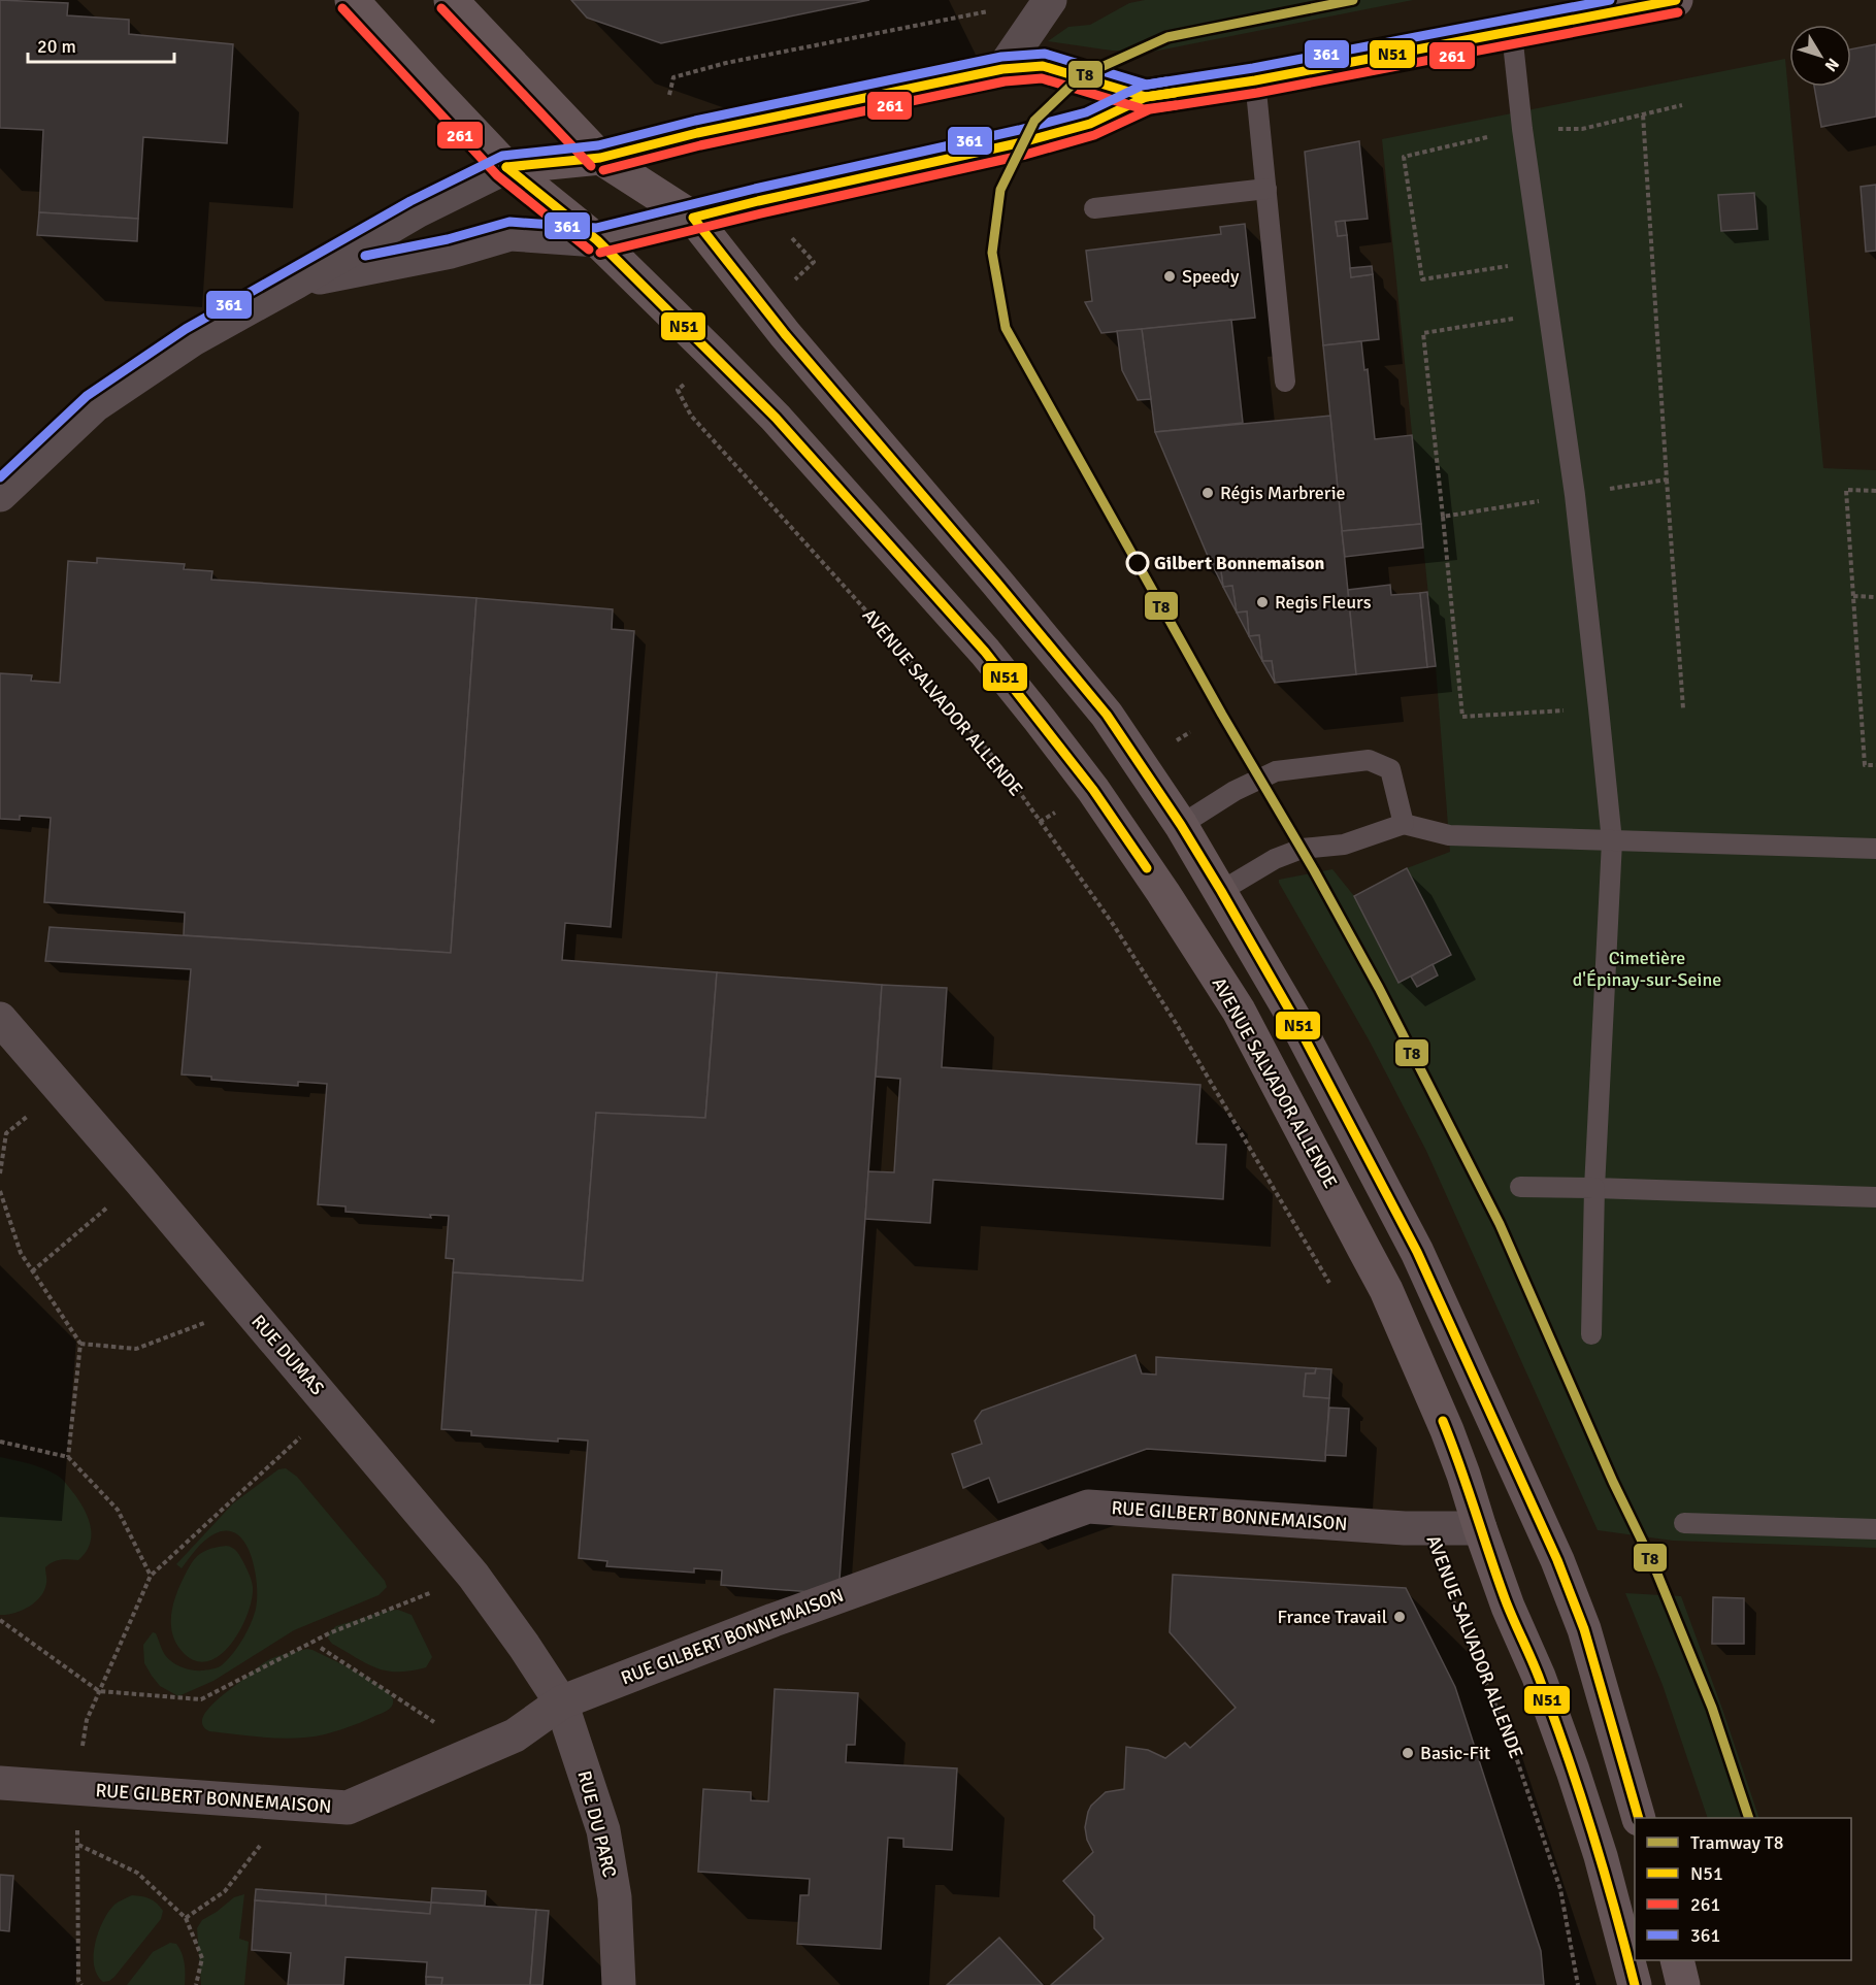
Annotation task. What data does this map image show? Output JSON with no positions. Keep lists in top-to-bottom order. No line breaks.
{"streets":{"main road":["AVENUE SALVADOR ALLENDE"],"street":["RUE DUMAS","RUE GILBERT BONNEMAISON","RUE DU PARC"]},"crossings":[["AVENUE SALVADOR ALLENDE","RUE GILBERT BONNEMAISON"],["RUE DUMAS","RUE GILBERT BONNEMAISON"],["RUE DUMAS","RUE DU PARC"],["RUE GILBERT BONNEMAISON","RUE DU PARC"]],"parks":["Cimetière d'Épinay-sur-Seine"],"places":["Speedy","Régis Marbrerie","Gilbert Bonnemaison","Regis Fleurs","France Travail","Basic-Fit"],"lines":["tram line T8","transit line N51","transit line 361","transit line 261"],"legend":["Tramway T8","N51","261","361"],"scale_bar":"20 m","north":"bottom right"}
